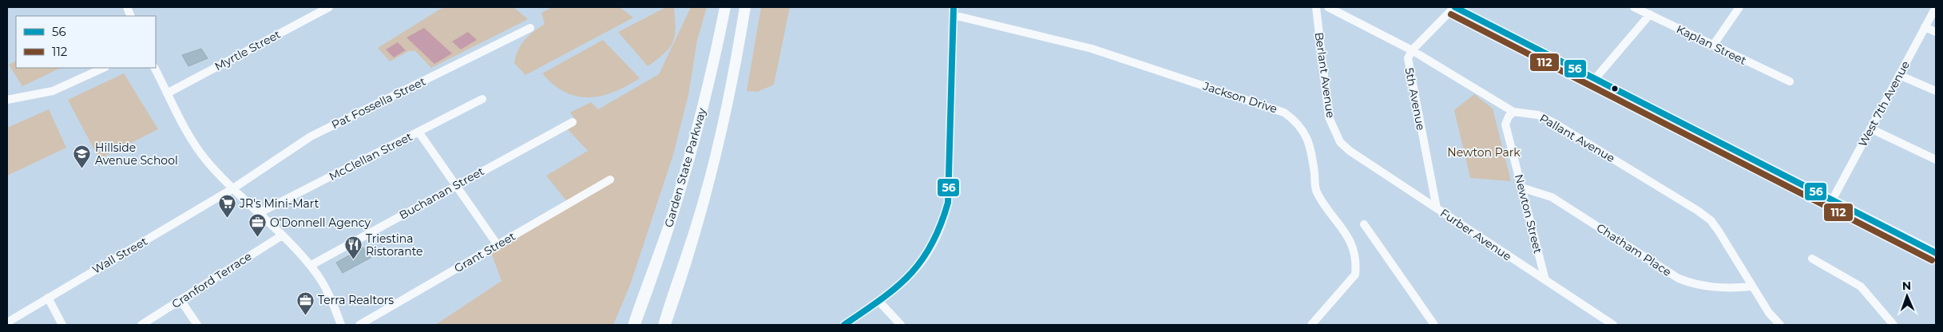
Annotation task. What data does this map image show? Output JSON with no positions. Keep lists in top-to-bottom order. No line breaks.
{"streets":{"highway":["Garden State Parkway"],"street":["Kaplan Street","Myrtle Street","Berlant Avenue","Jackson Drive","5th Avenue","Pat Fossella Street","West 7th Avenue","Pallant Avenue","McClellan Street","Buchanan Street","Newton Street","Furber Avenue","Chatham Place","Grant Street","Wall Street","Cranford Terrace"]},"crossings":[["Berlant Avenue","Furber Avenue"],["5th Avenue","Pallant Avenue"],["5th Avenue","Furber Avenue"],["Pat Fossella Street","Wall Street"],["Pallant Avenue","Newton Street"],["Pallant Avenue","Chatham Place"],["Newton Street","Furber Avenue"],["Newton Street","Chatham Place"]],"parks":["Newton Park"],"places":{"school or university":["Hillside Avenue School"],"supermarket":["JR's Mini-Mart"],"office":["O'Donnell Agency","Terra Realtors"],"restaurant":["Triestina Ristorante"]},"lines":["transit line 56","transit line 112"],"legend":["56","112"],"north":"top"}
